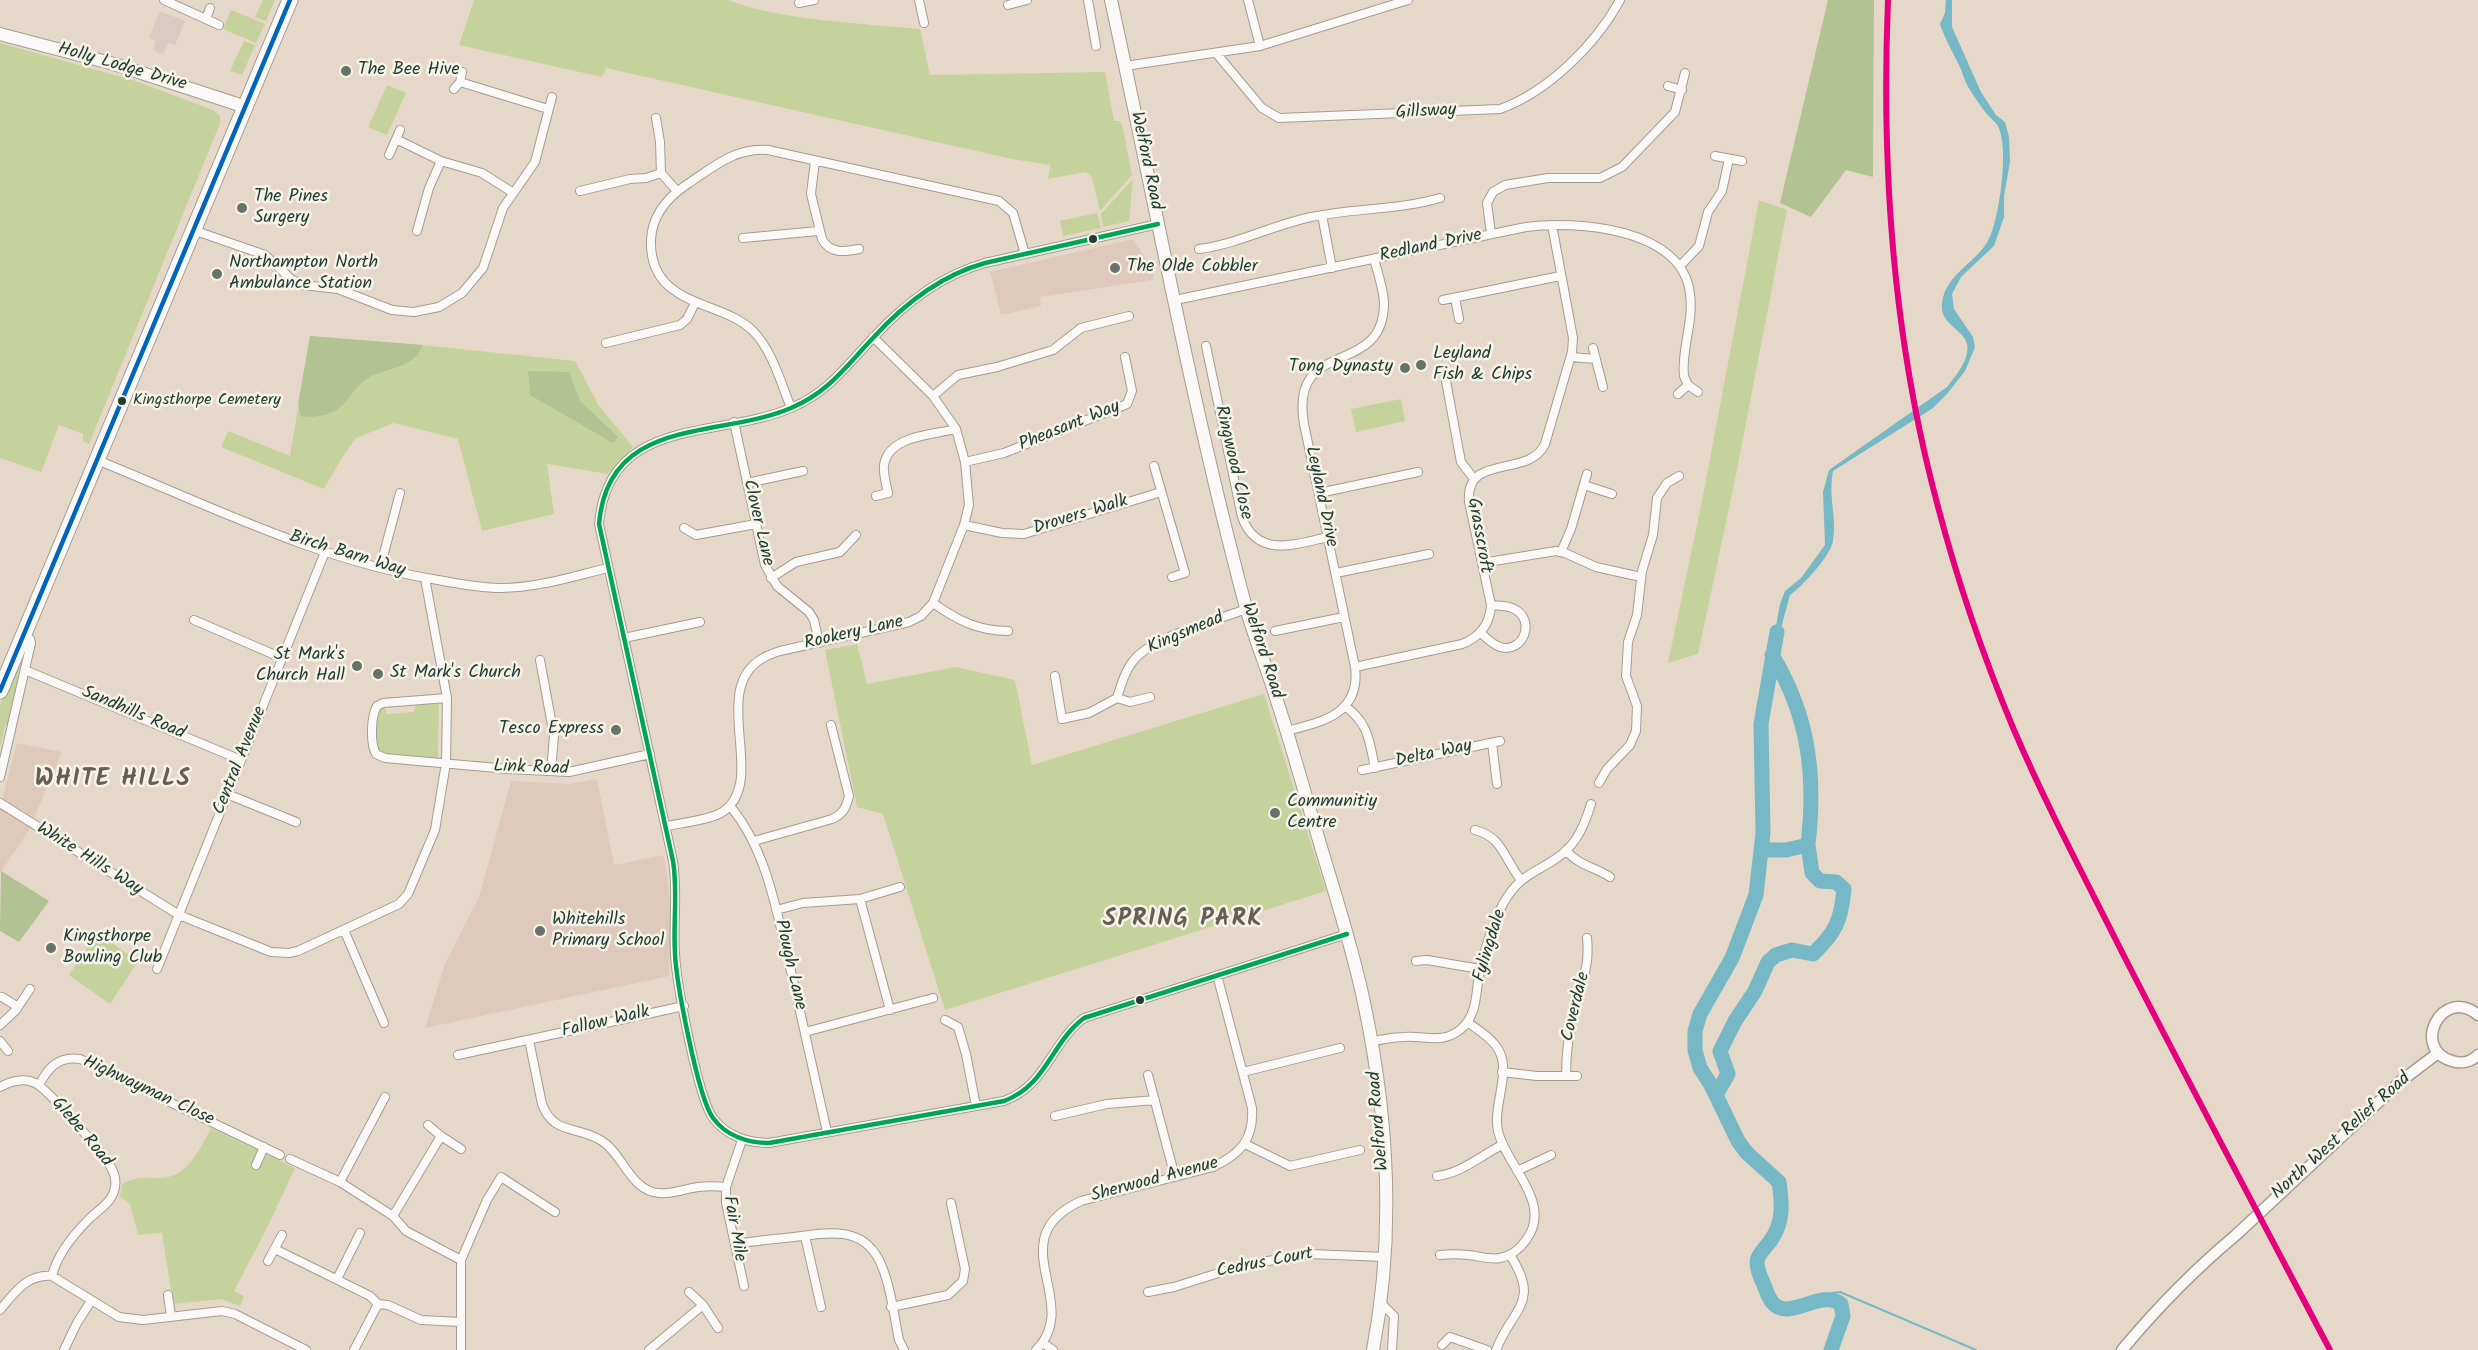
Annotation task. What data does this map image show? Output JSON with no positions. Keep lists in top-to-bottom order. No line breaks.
{"streets":{"main road":["Holly Lodge Drive","Welford Road"],"street":["Gillsway","Redland Drive","Pheasant Way","Ringwood Close","Leyland Drive","Drovers Walk","Clover Lane","Grasscroft","Birch Barn Way","Rookery Lane","Kingsmead","Sandhills Road","Delta Way","Central Avenue","Link Road","White Hills Way","Fylingdale","Plough Lane","Coverdale","Fallow Walk","Highwayman Close","Glebe Road","North West Relief Road","Sherwood Avenue","Fair Mile","Cedrus Court"]},"crossings":[["Welford Road","Redland Drive"],["Welford Road","Kingsmead"],["Welford Road","Cedrus Court"],["Redland Drive","Leyland Drive"],["Redland Drive","Grasscroft"],["Pheasant Way","Rookery Lane"],["Ringwood Close","Leyland Drive"],["Leyland Drive","Delta Way"],["Drovers Walk","Rookery Lane"],["Clover Lane","Rookery Lane"],["Birch Barn Way","Central Avenue"],["Birch Barn Way","White Hills Way"],["Rookery Lane","Plough Lane"],["Sandhills Road","Central Avenue"],["Central Avenue","White Hills Way"],["Link Road","White Hills Way"],["Highwayman Close","Glebe Road"]],"districts":["WHITE HILLS","SPRING PARK"],"places":["The Bee Hive","The Pines Surgery","The Olde Cobbler","Northampton North Ambulance Station","Leyland Fish & Chips","Tong Dynasty","Kingsthorpe Cemetery","St Mark's Church Hall","St Mark's Church","Tesco Express","Communitiy Centre","Whitehills Primary School","Kingsthorpe Bowling Club"]}
